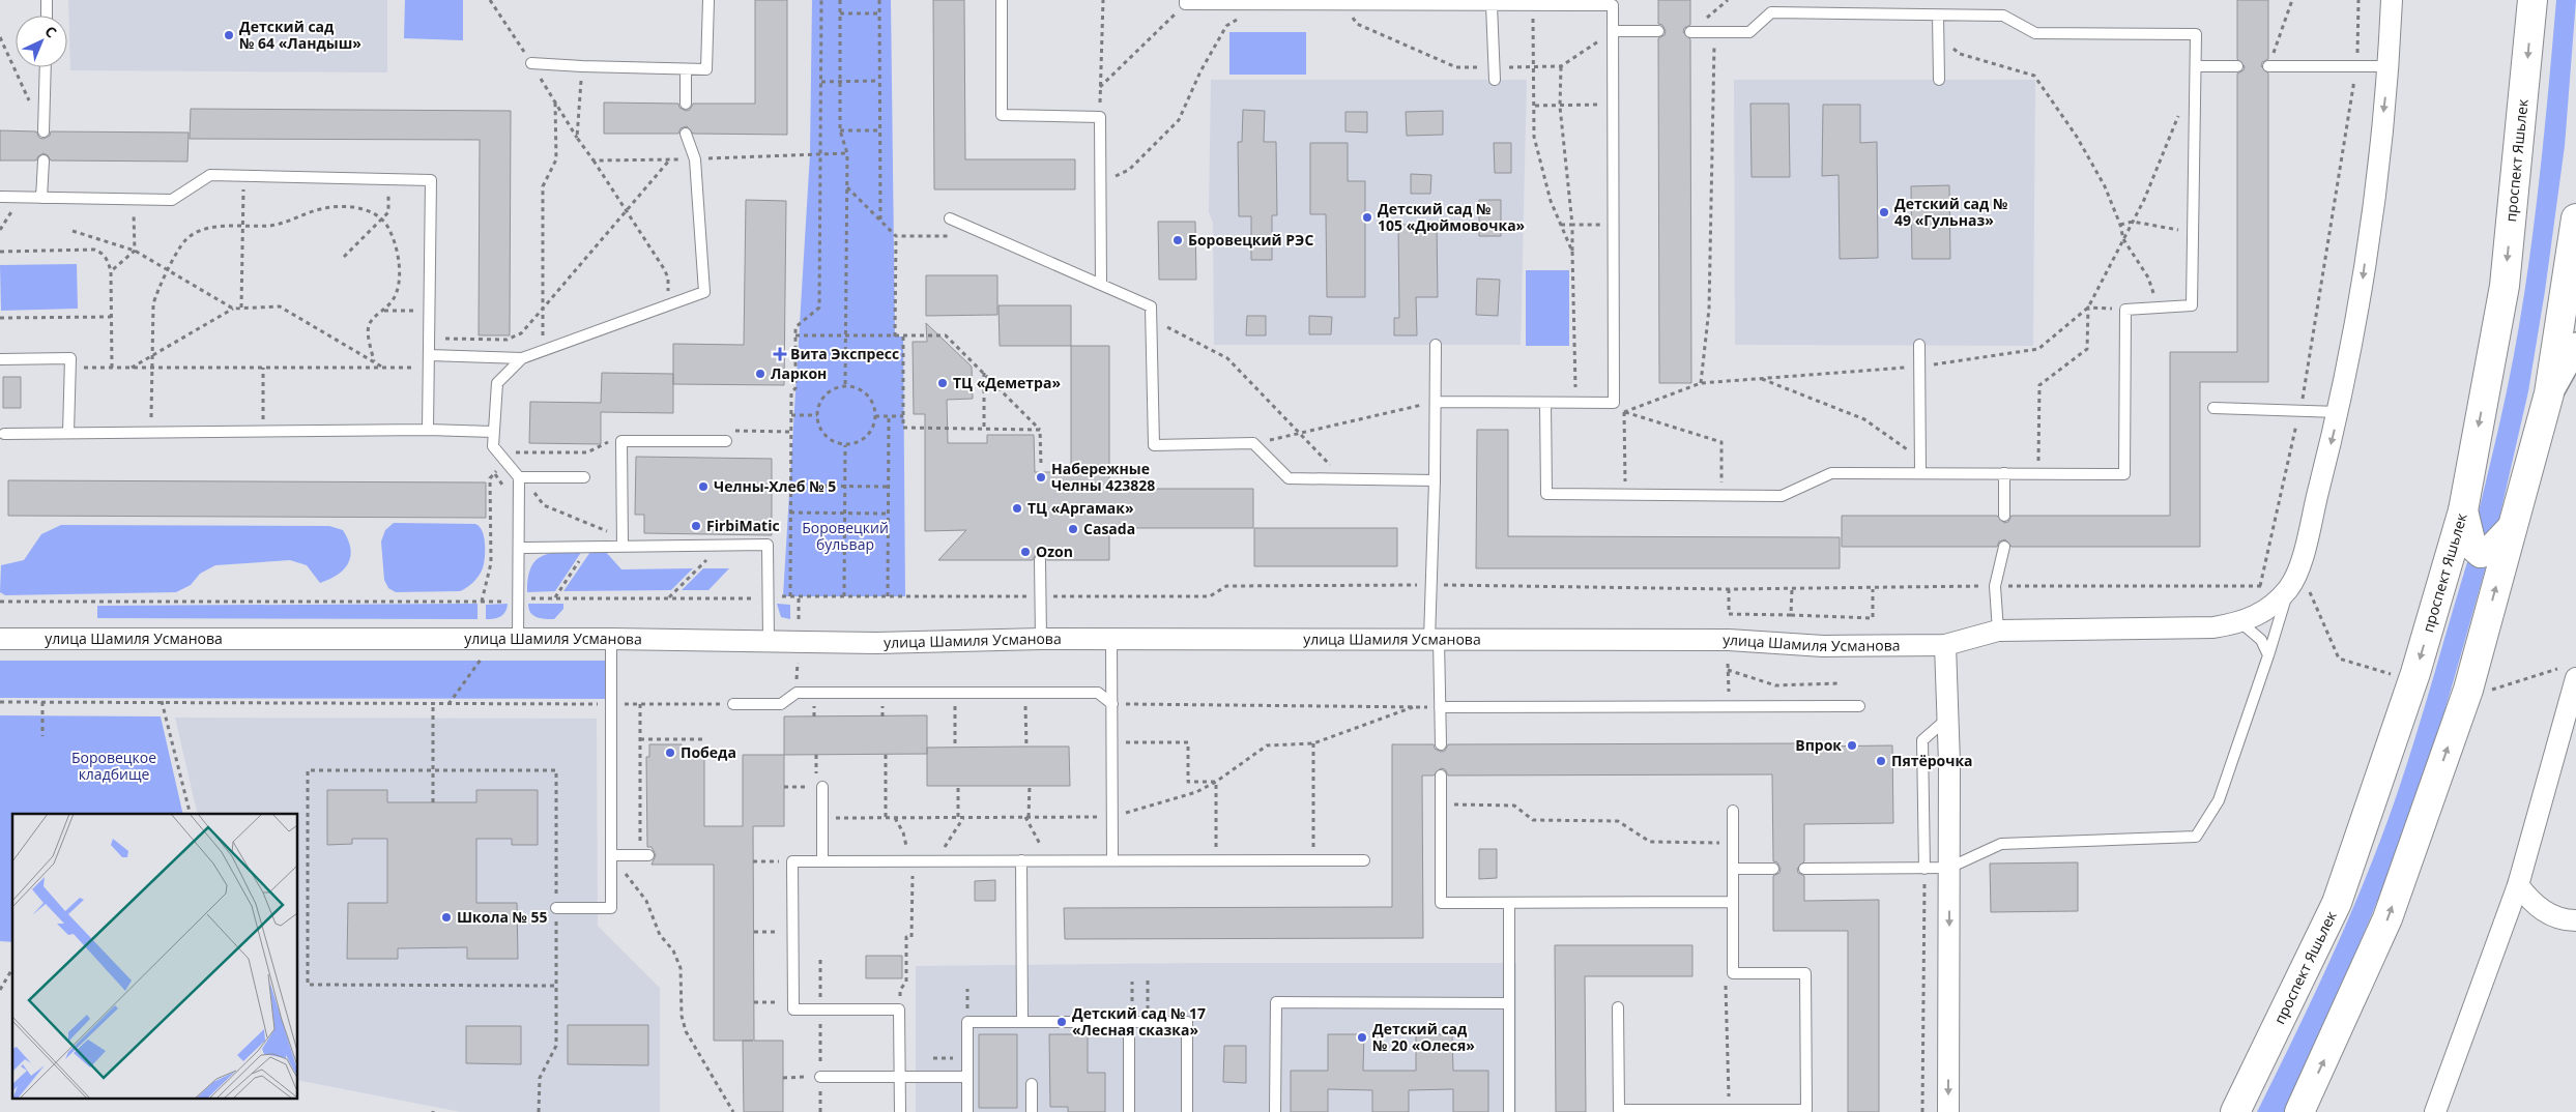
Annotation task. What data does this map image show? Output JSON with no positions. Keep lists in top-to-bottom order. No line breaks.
{"streets":{"main road":["проспект Яшьлек"],"street":["улица Шамиля Усманова"]},"parks":["Боровецкий бульвар","Боровецкое кладбище"],"places":{"other":["Детский сад № 64 «Ландыш»","Детский сад № 49 «Гульназ»","Детский сад № 105 «Дюймовочка»","Боровецкий РЭС","Ларкон","ТЦ «Деметра»","Набережные Челны 423828","Челны-Хлеб № 5","ТЦ «Аргамак»","FirbiMatic","Casada","Ozon","Впрок","Победа","Пятёрочка","Школа № 55","Детский сад № 17 «Лесная сказка»","Детский сад № 20 «Олеся»"],"health":["Вита Экспресс"]},"north":"top right"}
